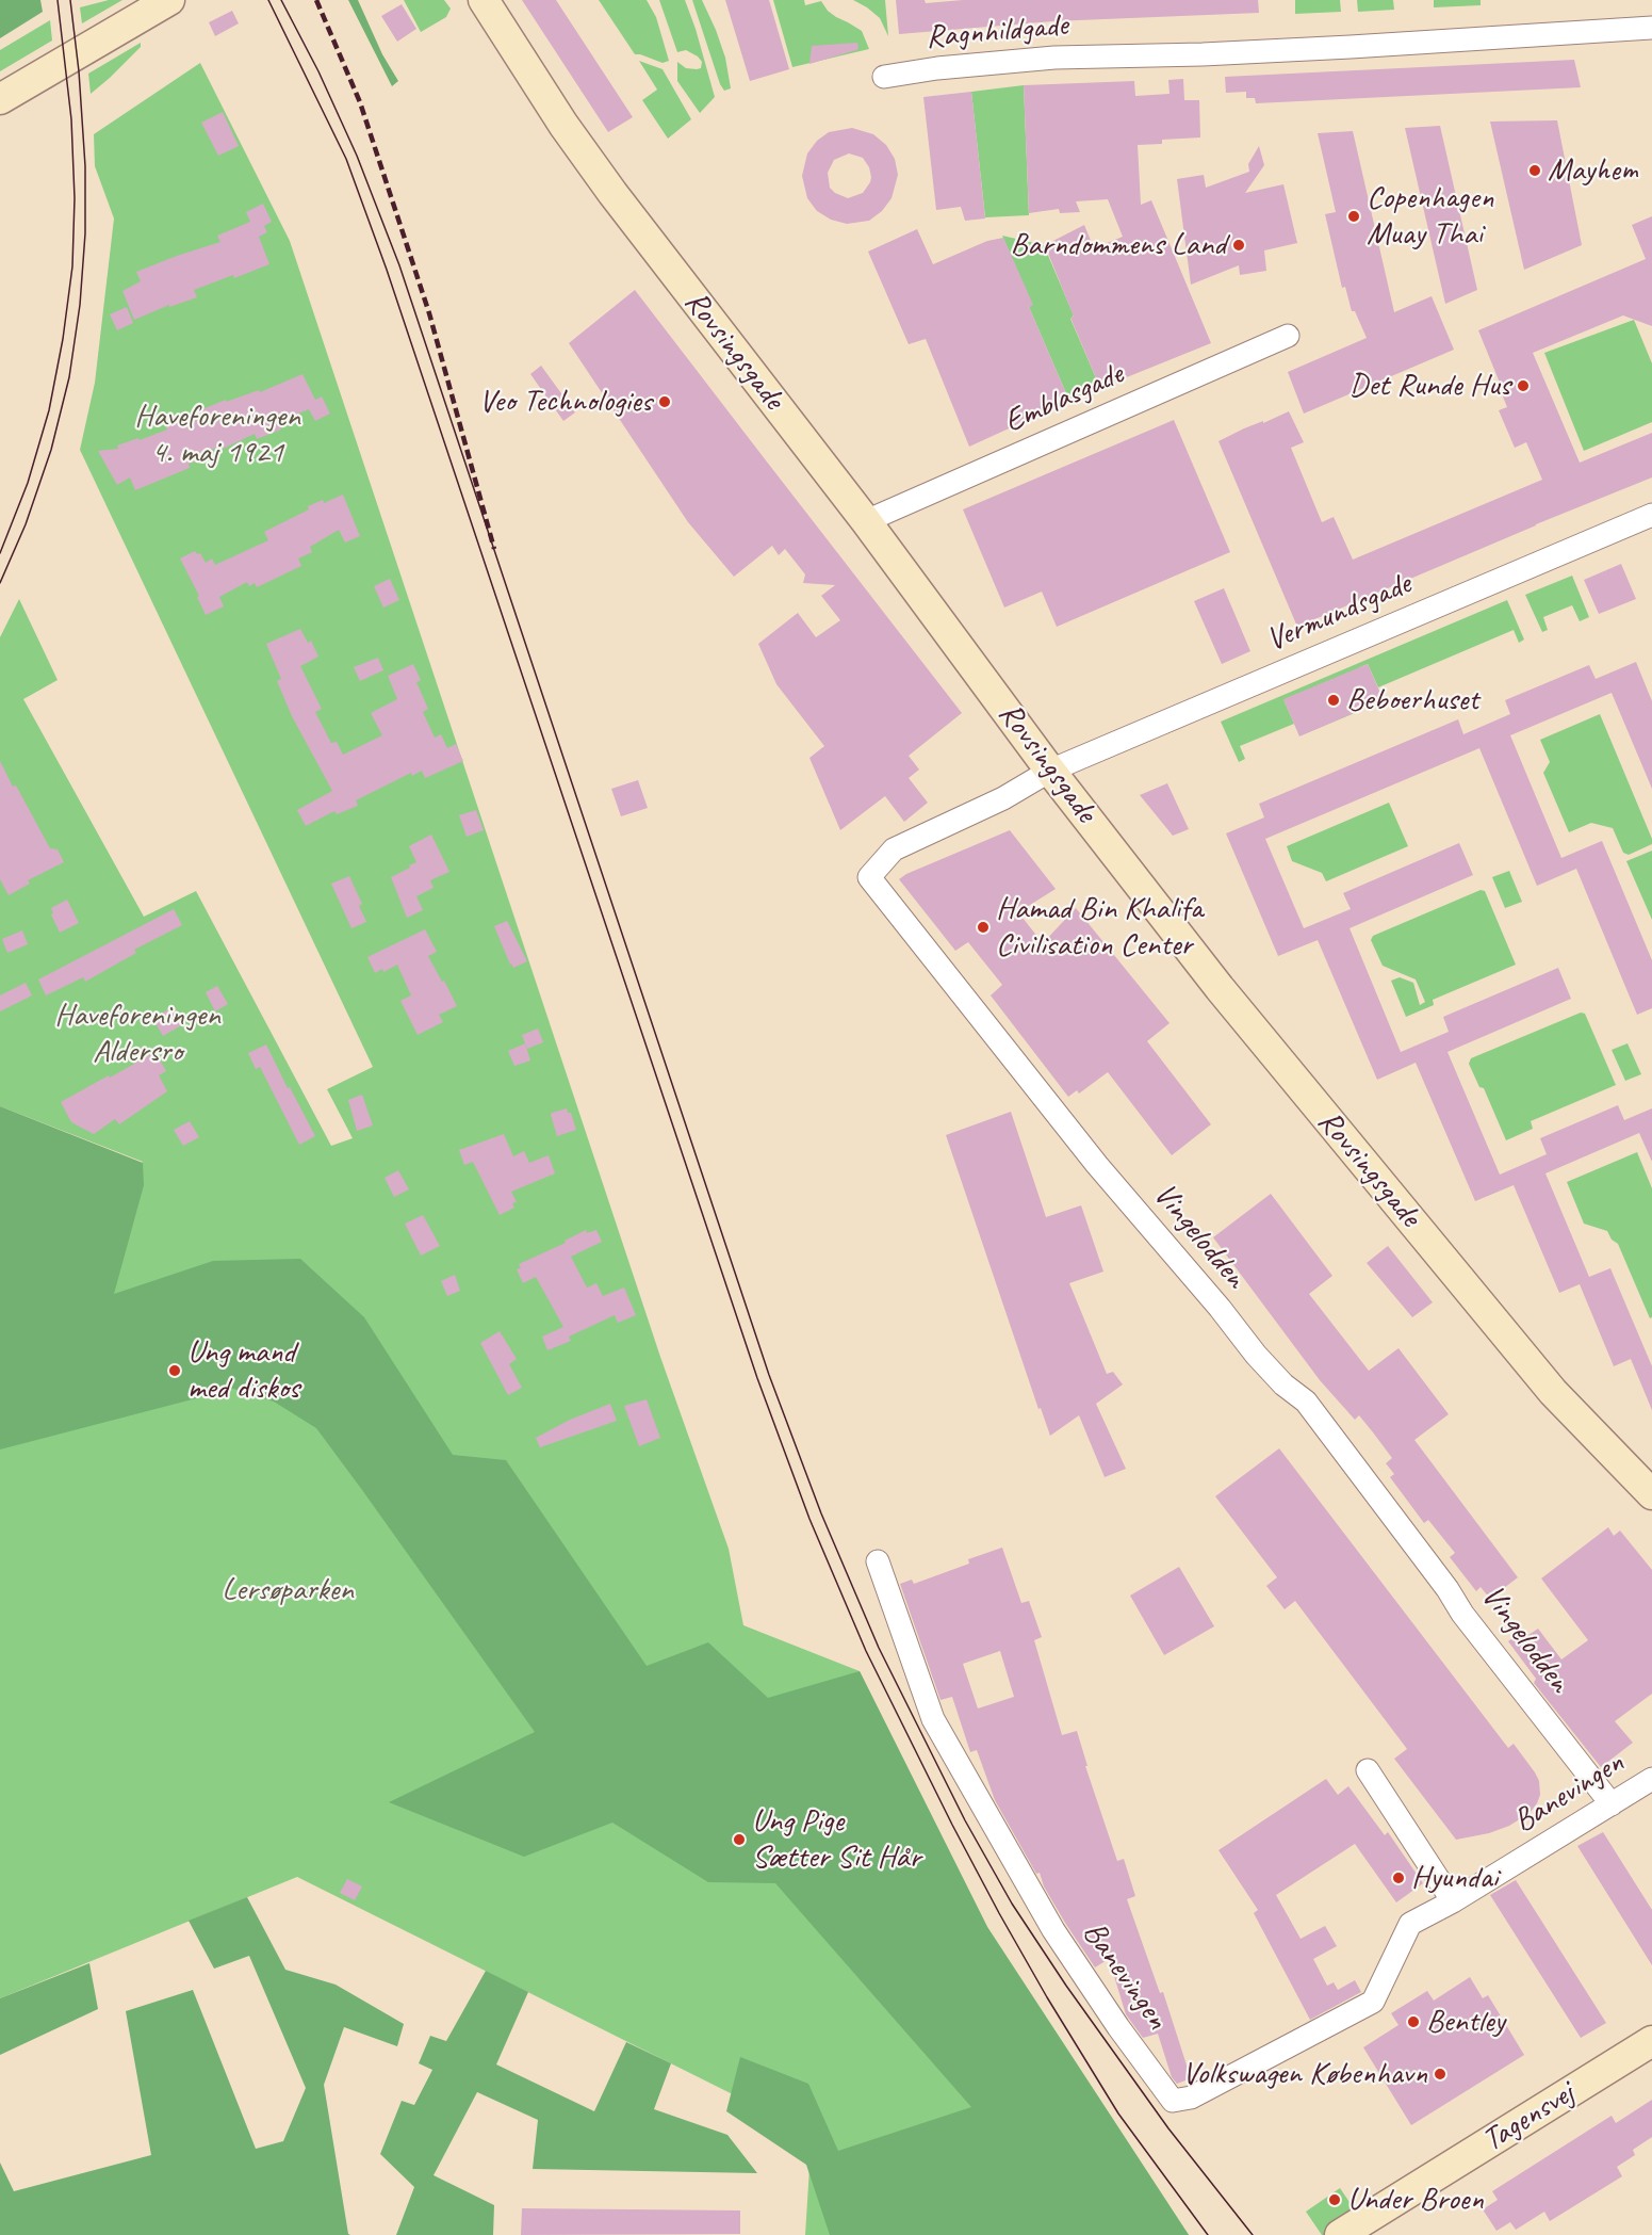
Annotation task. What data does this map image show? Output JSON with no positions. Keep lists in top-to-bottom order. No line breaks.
{"streets":{"street":["Ragnhildgade","Rovsingsgade","Emblasgade","Vermundsgade","Vingelodden","Banevingen","Tagensvej"]},"crossings":[["Rovsingsgade","Emblasgade"],["Rovsingsgade","Vermundsgade"],["Rovsingsgade","Vingelodden"],["Vermundsgade","Vingelodden"],["Vingelodden","Banevingen"]],"parks":["Haveforeningen 4. maj 1921","Haveforeningen Aldersro","Lersøparken"],"places":["Mayhem","Copenhagen Muay Thai","Barndommens Land","Det Runde Hus","Veo Technologies","Beboerhuset","Hamad Bin Khalifa Civilisation Center","Ung mand med diskos","Ung Pige Sætter Sit Hår","Hyundai","Bentley","Volkswagen København","Under Broen"]}
